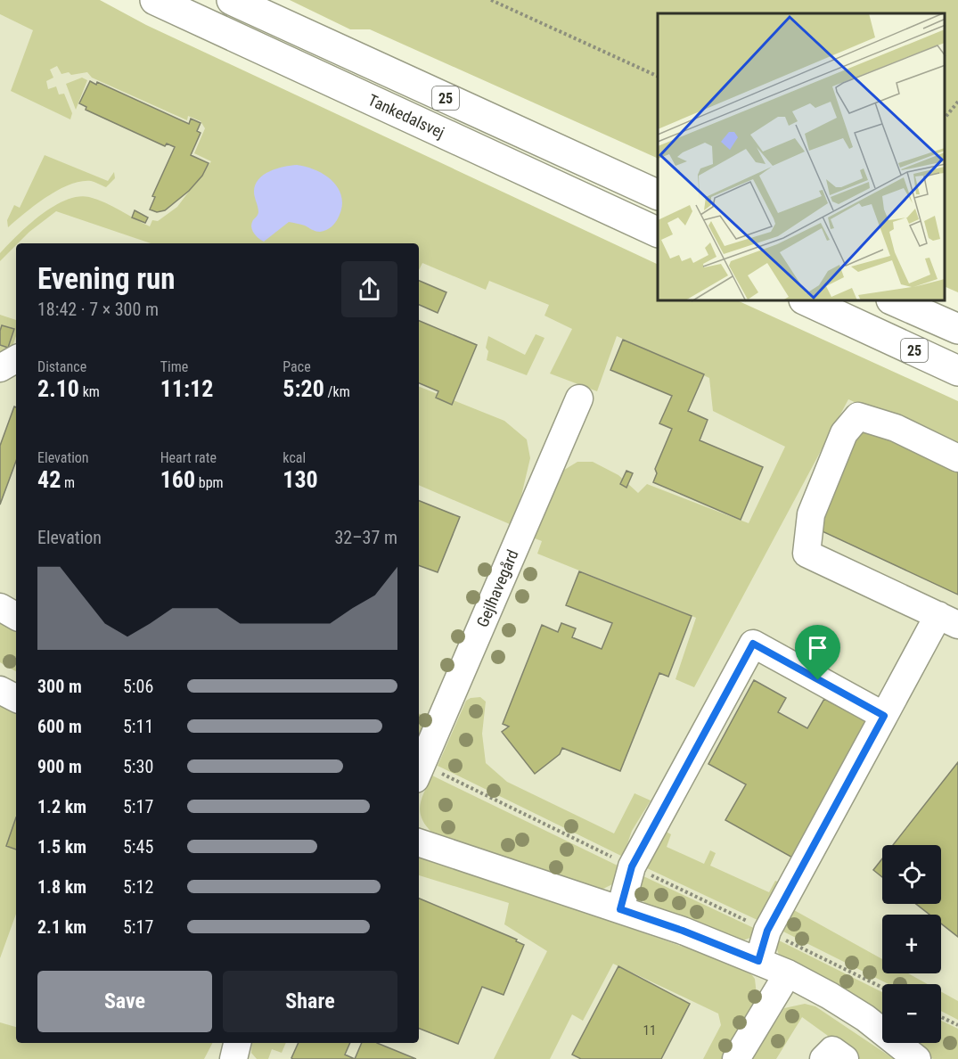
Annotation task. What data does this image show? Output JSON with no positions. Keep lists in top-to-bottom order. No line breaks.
{"streets":{"highway":["25","Tankedalsvej"],"street":["Gejlhavegård"]},"house_numbers":["11"],"page":{"heading":["Evening run","18:42 · 7 × 300 m"],"stats":[["Distance","2.10 km"],["Time","11:12"],["Pace","5:20 /km"],["Elevation","42 m"],["Heart rate","160 bpm"],["kcal","130"]],"chart":["Elevation","32–37 m"],"list":[{"name":"300 m","note":"5:06"},{"name":"600 m","note":"5:11"},{"name":"900 m","note":"5:30"},{"name":"1.2 km","note":"5:17"},{"name":"1.5 km","note":"5:45"},{"name":"1.8 km","note":"5:12"},{"name":"2.1 km","note":"5:17"}],"map_buttons":["+","−"],"buttons":["Save","Share"]}}
